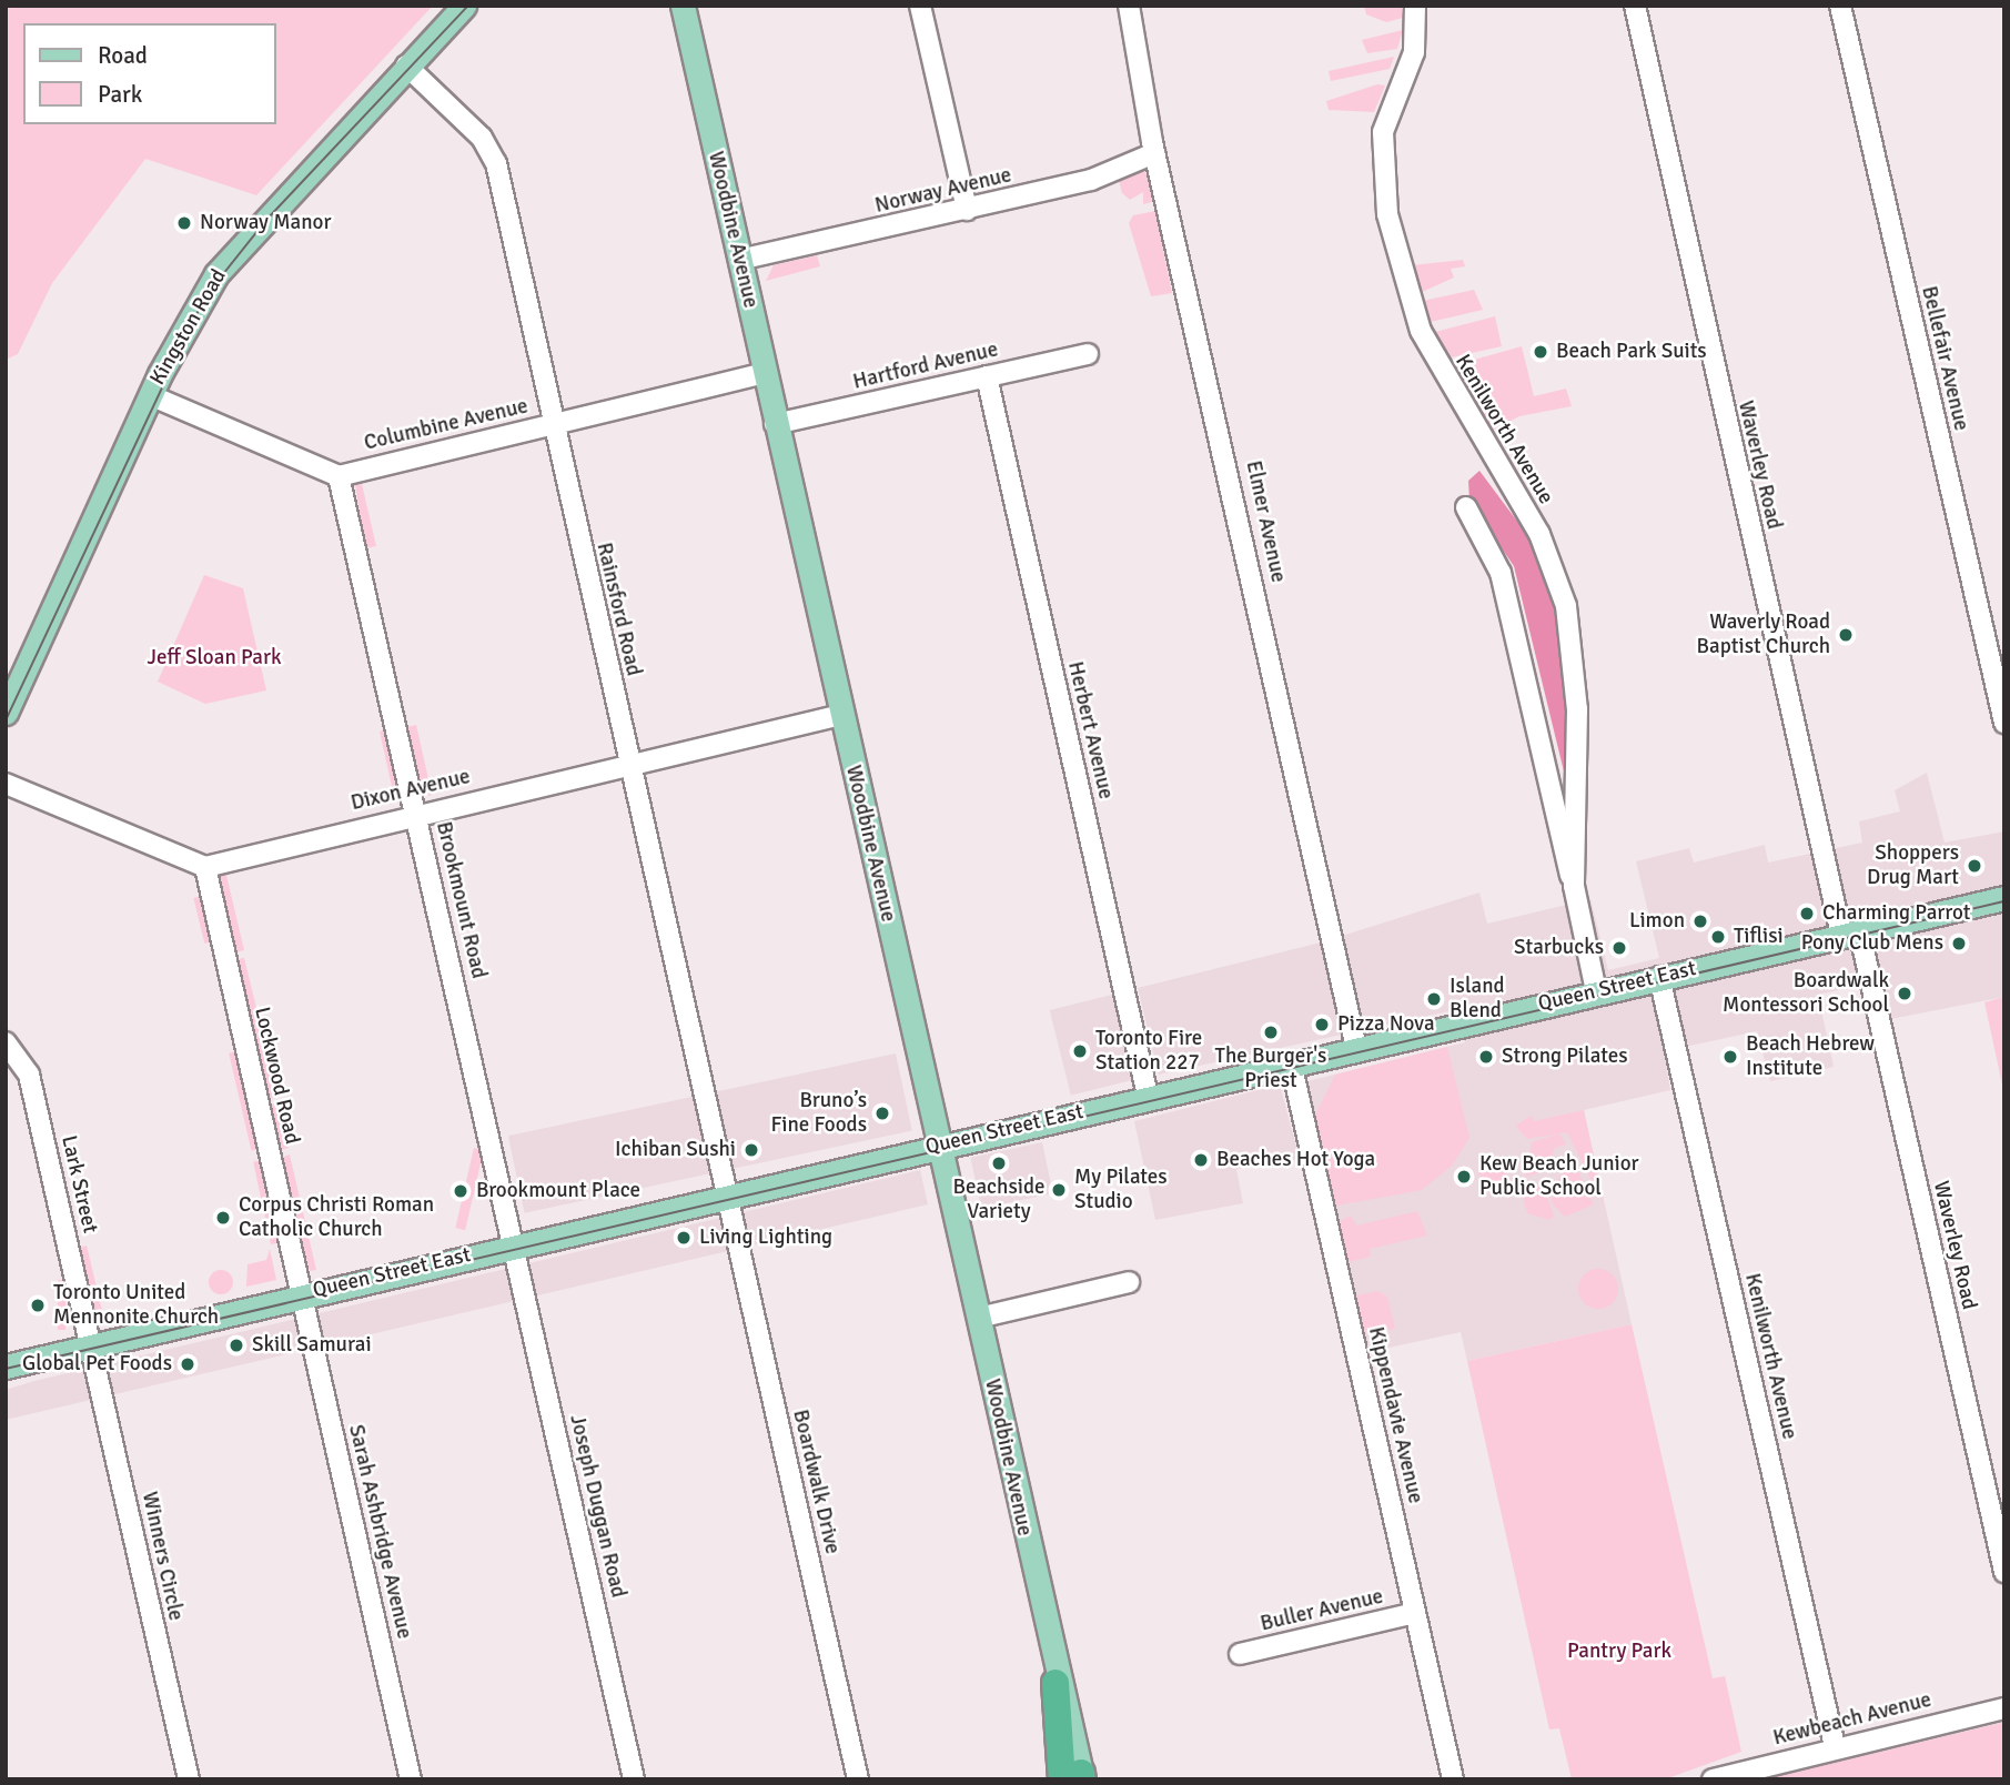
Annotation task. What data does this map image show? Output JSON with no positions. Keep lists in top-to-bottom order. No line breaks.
{"streets":{"highway":["Woodbine Avenue"],"main road":["Kingston Road","Queen Street East"],"street":["Norway Avenue","Bellefair Avenue","Hartford Avenue","Columbine Avenue","Kenilworth Avenue","Waverley Road","Elmer Avenue","Rainsford Road","Herbert Avenue","Dixon Avenue","Brookmount Road","Lockwood Road","Lark Street","Kippendavie Avenue","Boardwalk Drive","Joseph Duggan Road","Sarah Ashbridge Avenue","Winners Circle","Buller Avenue","Kewbeach Avenue"]},"crossings":[["Norway Avenue","Woodbine Avenue"],["Norway Avenue","Elmer Avenue"],["Woodbine Avenue","Hartford Avenue"],["Woodbine Avenue","Columbine Avenue"],["Woodbine Avenue","Dixon Avenue"],["Woodbine Avenue","Queen Street East"],["Kingston Road","Rainsford Road"],["Hartford Avenue","Herbert Avenue"],["Columbine Avenue","Rainsford Road"],["Columbine Avenue","Brookmount Road"],["Kenilworth Avenue","Queen Street East"],["Kenilworth Avenue","Kewbeach Avenue"],["Waverley Road","Queen Street East"],["Elmer Avenue","Queen Street East"],["Rainsford Road","Dixon Avenue"],["Rainsford Road","Queen Street East"],["Rainsford Road","Boardwalk Drive"],["Herbert Avenue","Queen Street East"],["Dixon Avenue","Brookmount Road"],["Dixon Avenue","Lockwood Road"],["Brookmount Road","Queen Street East"],["Brookmount Road","Joseph Duggan Road"],["Queen Street East","Lockwood Road"],["Queen Street East","Lark Street"],["Queen Street East","Kippendavie Avenue"],["Queen Street East","Boardwalk Drive"],["Queen Street East","Joseph Duggan Road"],["Queen Street East","Sarah Ashbridge Avenue"],["Queen Street East","Winners Circle"],["Lockwood Road","Sarah Ashbridge Avenue"],["Lark Street","Winners Circle"],["Kippendavie Avenue","Buller Avenue"]],"parks":["Jeff Sloan Park","Pantry Park"],"places":["Norway Manor","Beach Park Suits","Waverly Road Baptist Church","Shoppers Drug Mart","Charming Parrot","Limon","Tiflisi","Pony Club Mens","Starbucks","Boardwalk Montessori School","Island Blend","Pizza Nova","The Burger's Priest","Toronto Fire Station 227","Strong Pilates","Beach Hebrew Institute","Bruno’s Fine Foods","Ichiban Sushi","Beaches Hot Yoga","Beachside Variety","Kew Beach Junior Public School","My Pilates Studio","Brookmount Place","Corpus Christi Roman Catholic Church","Living Lighting","Toronto United Mennonite Church","Skill Samurai","Global Pet Foods"],"legend":["Road","Park"]}
